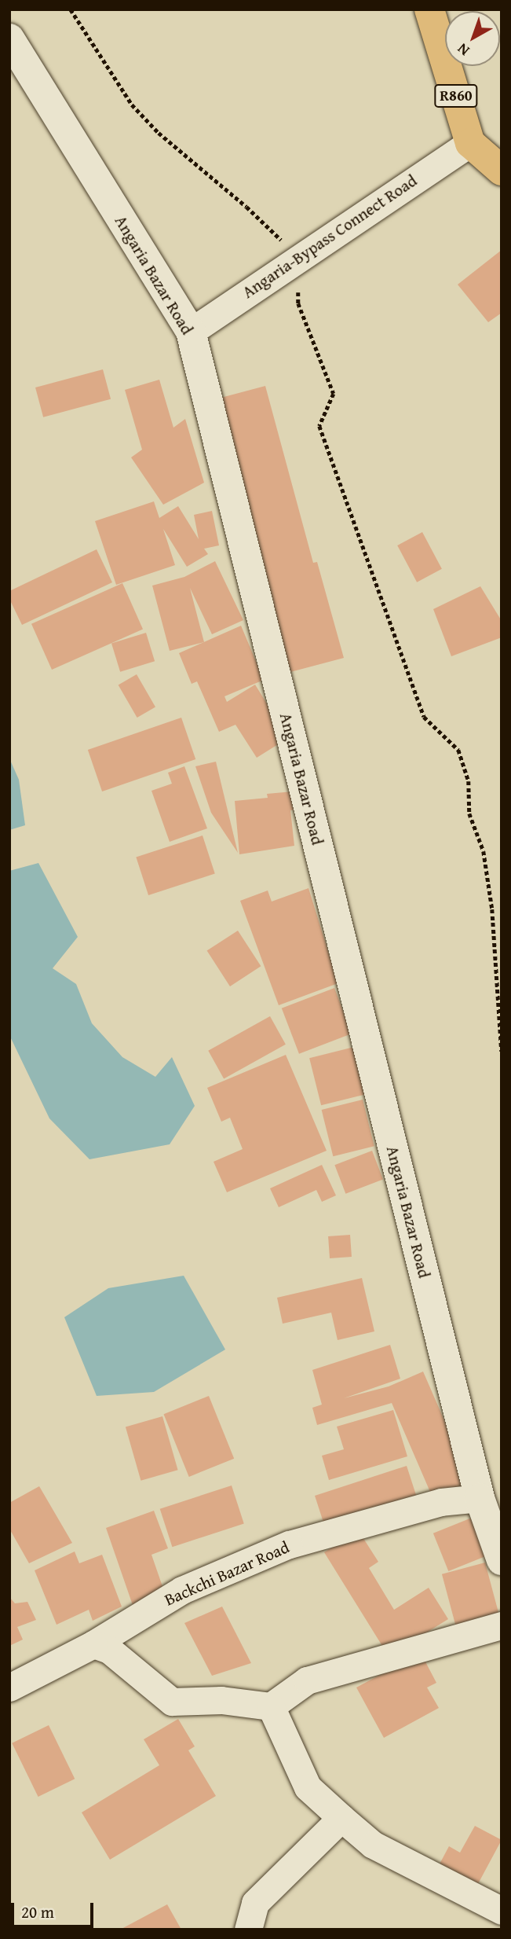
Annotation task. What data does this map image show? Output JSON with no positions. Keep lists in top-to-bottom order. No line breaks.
{"streets":{"main road":["R860","Angaria Bazar Road"],"street":["Angaria-Bypass Connect Road","Backchi Bazar Road"]},"crossings":[["R860","Angaria-Bypass Connect Road"],["Angaria-Bypass Connect Road","Angaria Bazar Road"],["Angaria Bazar Road","Backchi Bazar Road"]],"scale_bar":"20 m","north":"bottom left"}
